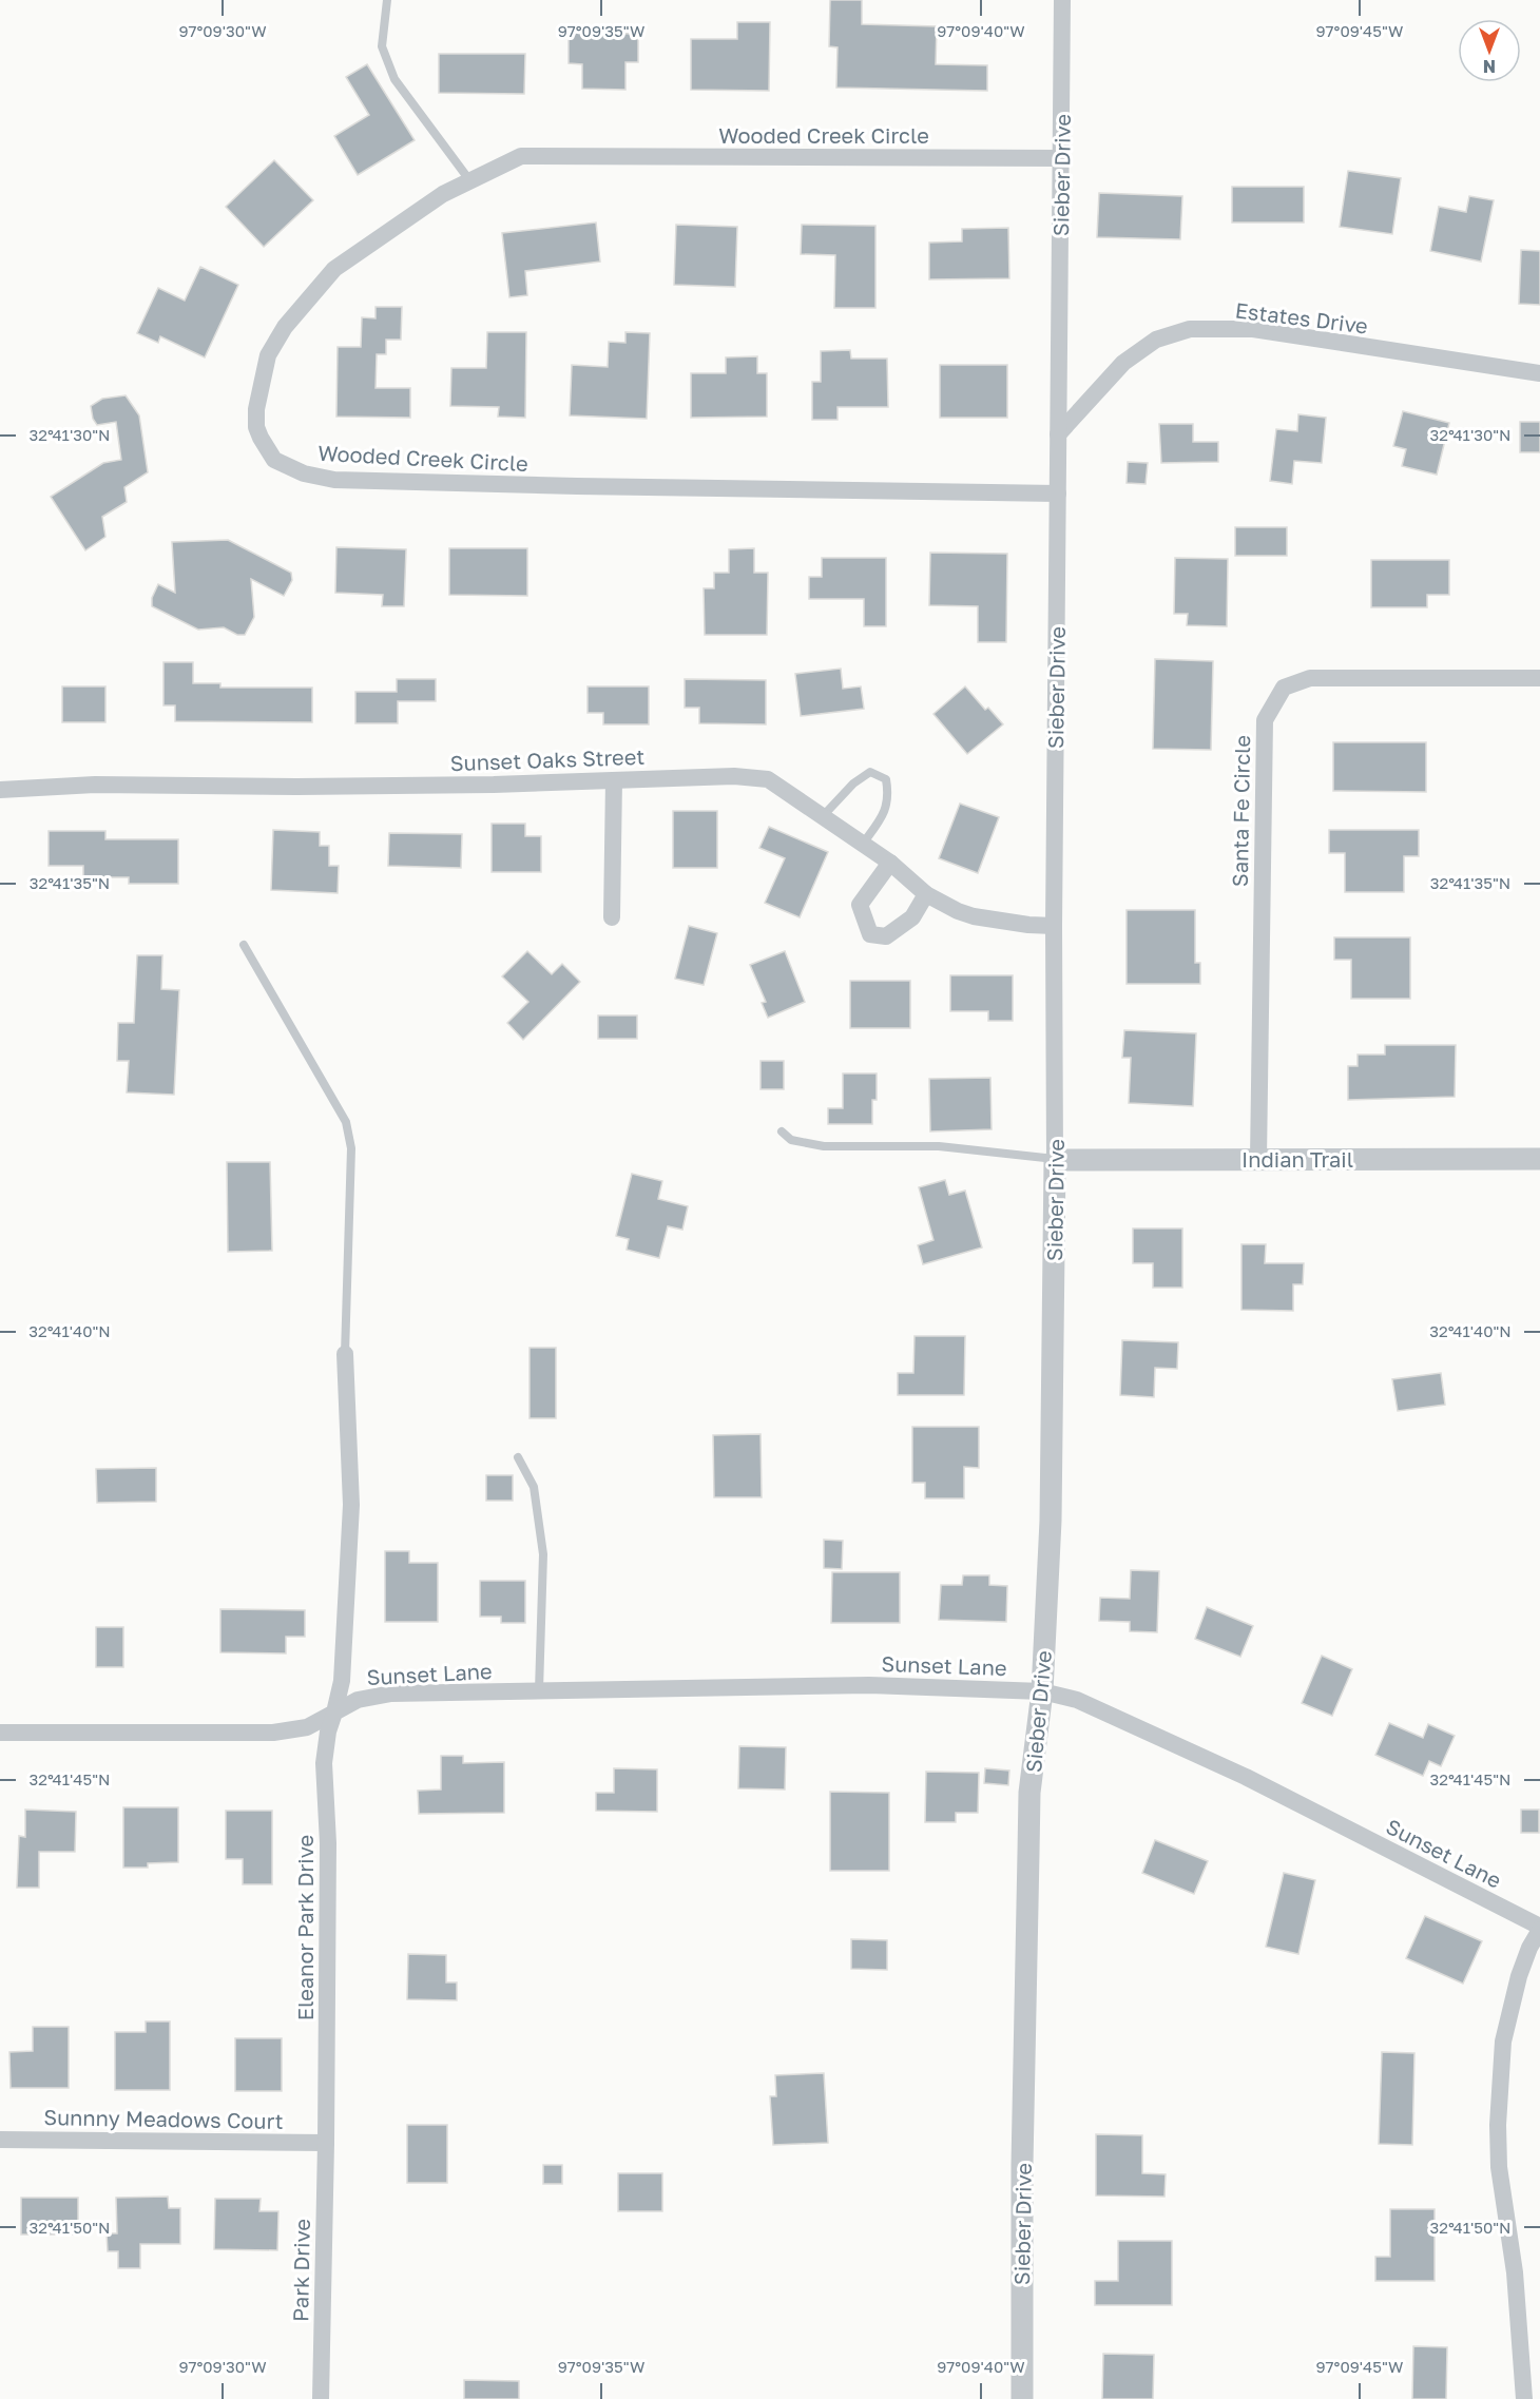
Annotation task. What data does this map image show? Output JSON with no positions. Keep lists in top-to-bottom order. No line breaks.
{"streets":{"street":["Wooded Creek Circle","Sieber Drive","Estates Drive","Sunset Oaks Street","Santa Fe Circle","Indian Trail","Sunset Lane","Eleanor Park Drive","Sunnny Meadows Court","Park Drive"]},"crossings":[["Wooded Creek Circle","Sieber Drive"],["Sieber Drive","Estates Drive"],["Sieber Drive","Sunset Oaks Street"],["Sieber Drive","Indian Trail"],["Sieber Drive","Sunset Lane"],["Santa Fe Circle","Indian Trail"],["Sunset Lane","Eleanor Park Drive"],["Eleanor Park Drive","Sunnny Meadows Court"],["Eleanor Park Drive","Park Drive"],["Sunnny Meadows Court","Park Drive"]],"north":"bottom","coordinates":["97°09'30\"W","97°09'35\"W","97°09'40\"W","97°09'45\"W","32°41'30\"N","32°41'35\"N","32°41'40\"N","32°41'45\"N","32°41'50\"N"]}
